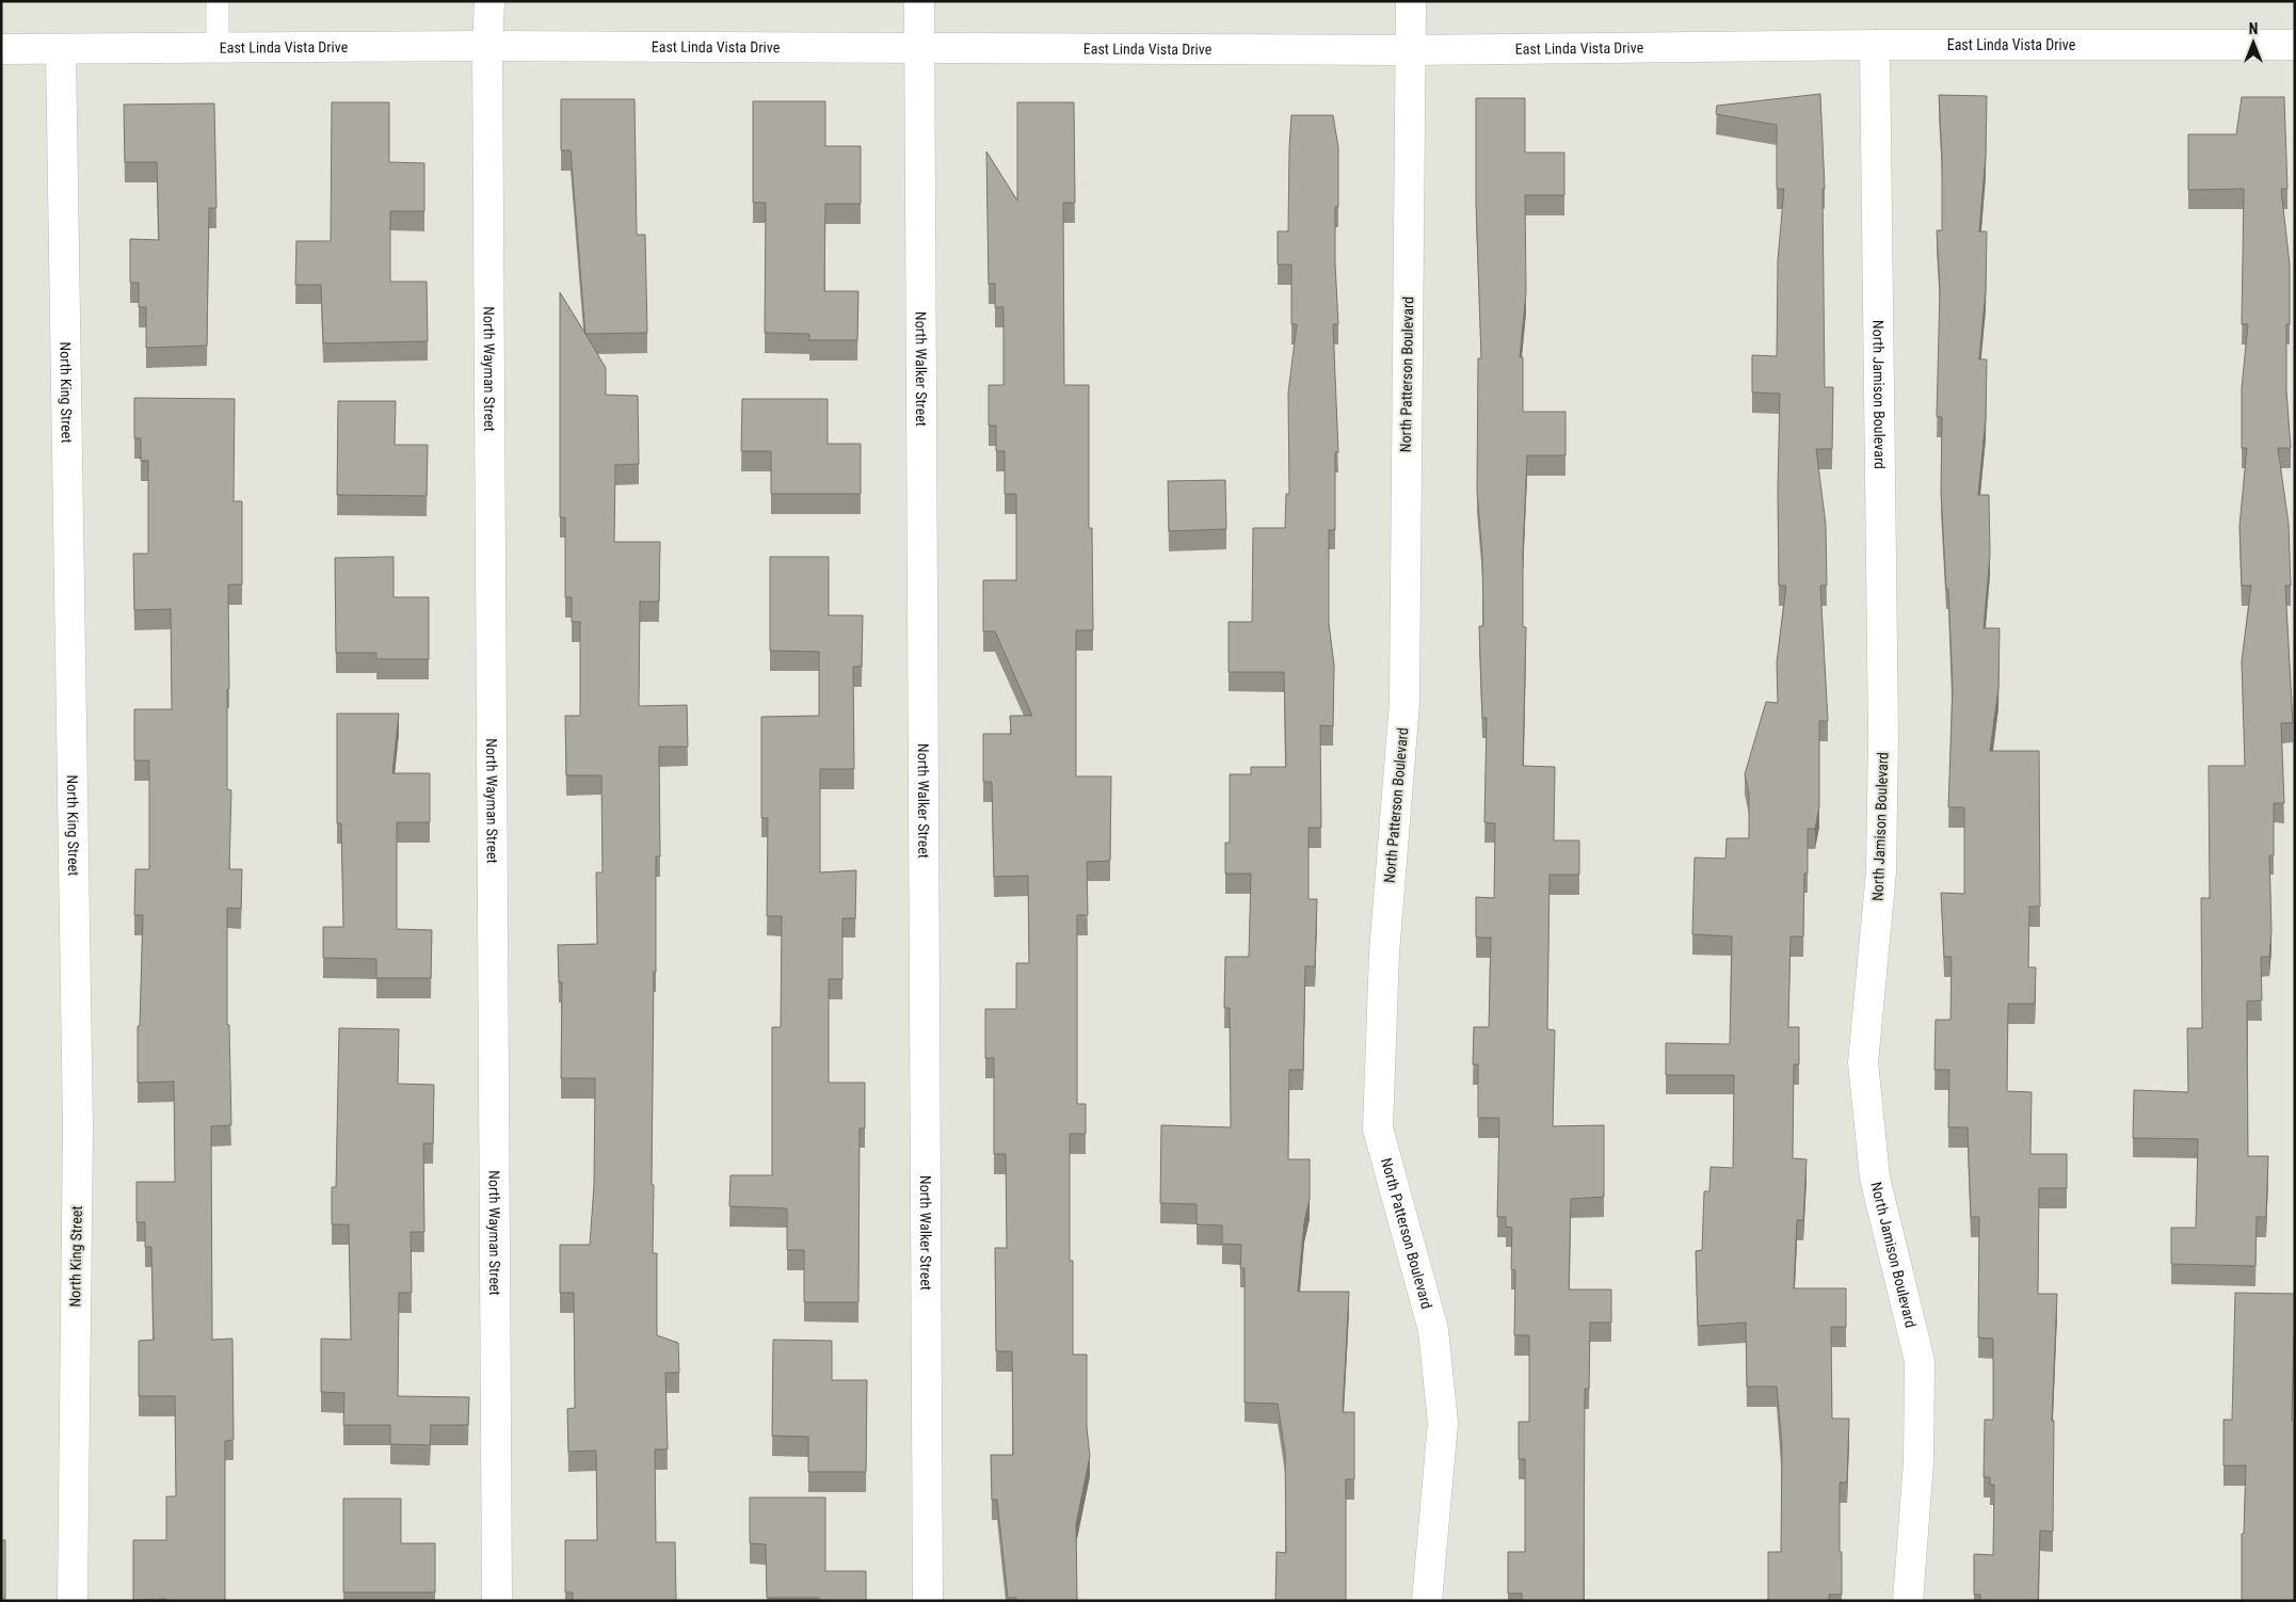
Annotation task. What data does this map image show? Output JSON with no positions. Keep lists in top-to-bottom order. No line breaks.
{"streets":{"street":["East Linda Vista Drive","North Wayman Street","North Walker Street","North Patterson Boulevard","North King Street","North Jamison Boulevard"]},"crossings":[["East Linda Vista Drive","North Wayman Street"],["East Linda Vista Drive","North Walker Street"],["East Linda Vista Drive","North Patterson Boulevard"],["East Linda Vista Drive","North King Street"],["East Linda Vista Drive","North Jamison Boulevard"]],"north":"top"}
